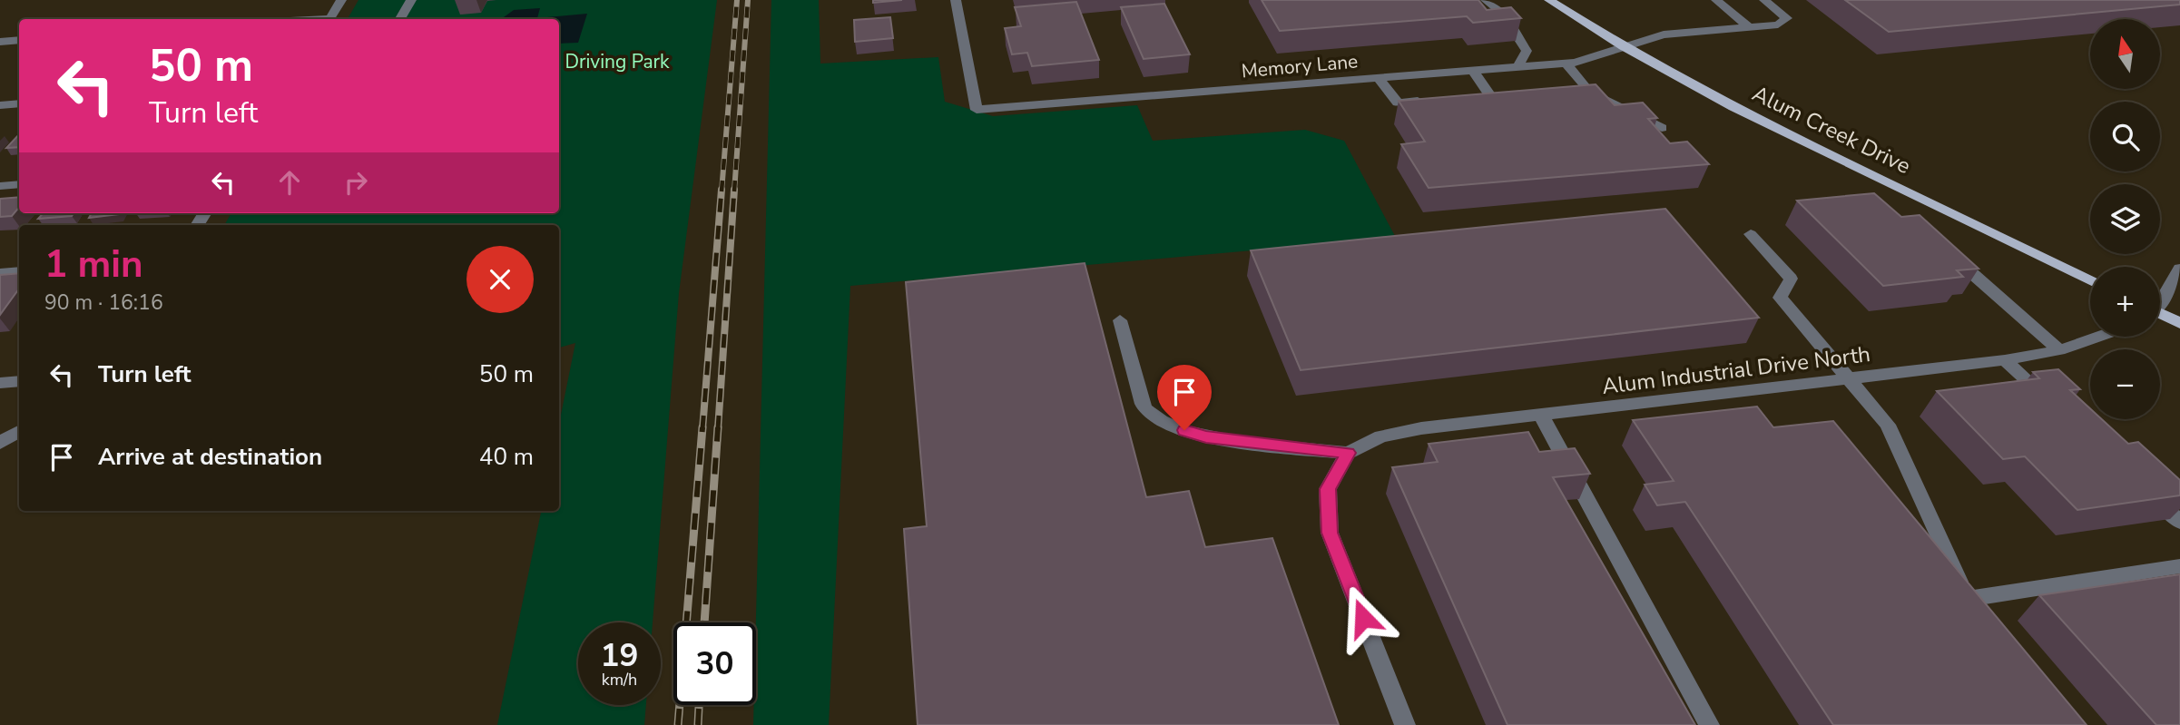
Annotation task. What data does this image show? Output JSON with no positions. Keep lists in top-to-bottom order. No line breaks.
{"streets":{"main road":["Alum Creek Drive"],"street":["Memory Lane","Alum Industrial Drive North"]},"crossings":[["Memory Lane","Alum Creek Drive"]],"parks":["Driving Park"],"north":"top","page":{"map_buttons":["+","−"],"turn":["50 m","Turn left"],"heading":["1 min","90 m · 16:16"],"list":[{"name":"Turn left","value":"50 m"},{"name":"Arrive at destination","value":"40 m"}],"speed":"19 km/h","limit":"30"}}
